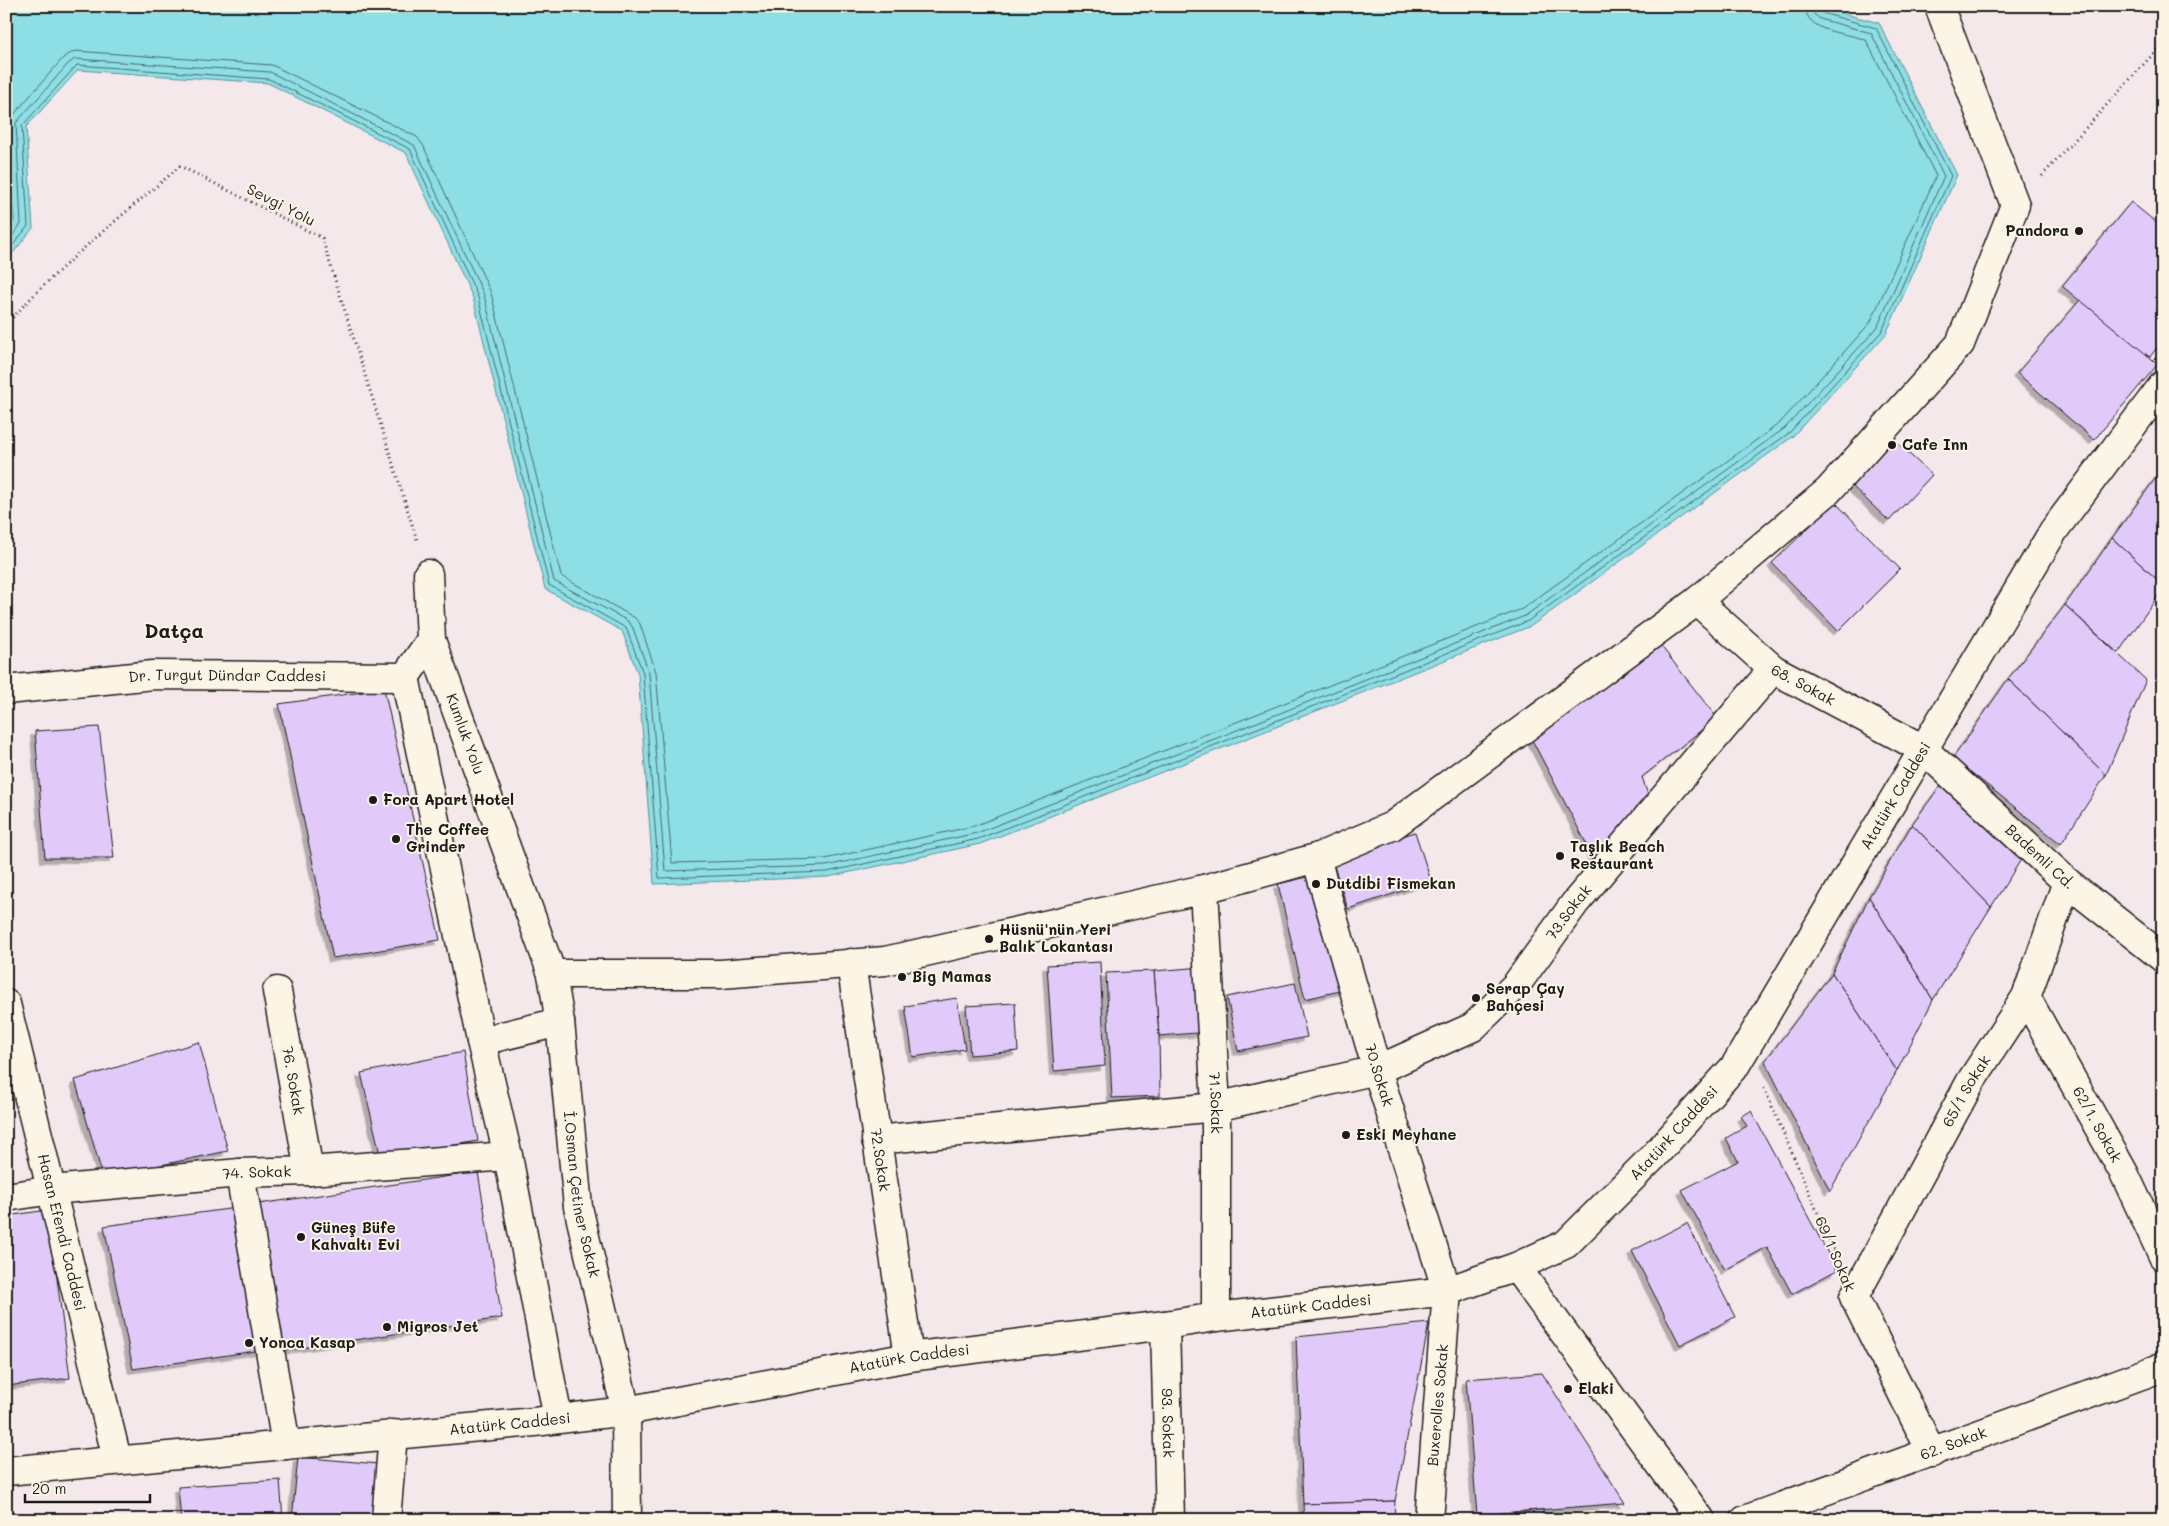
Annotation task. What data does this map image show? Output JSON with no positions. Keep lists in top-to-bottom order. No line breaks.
{"streets":{"street":["Dr. Turgut Dündar Caddesi","68. Sokak","Kumluk Yolu","Atatürk Caddesi","Bademli Cd.","73.Sokak","70.Sokak","76. Sokak","65/1 Sokak","71.Sokak","62/1. Sokak","72.Sokak","74. Sokak","İ.Osman Çetiner Sokak","Hasan Efendi Caddesi","69/1 Sokak","Buxerolles Sokak","93. Sokak","62. Sokak"],"path":["Sevgi Yolu"]},"crossings":[["Sevgi Yolu","Kumluk Yolu"],["68. Sokak","Atatürk Caddesi"],["68. Sokak","Bademli Cd."],["68. Sokak","73.Sokak"],["Kumluk Yolu","İ.Osman Çetiner Sokak"],["Atatürk Caddesi","Bademli Cd."],["Atatürk Caddesi","70.Sokak"],["Atatürk Caddesi","71.Sokak"],["Atatürk Caddesi","72.Sokak"],["Atatürk Caddesi","İ.Osman Çetiner Sokak"],["Atatürk Caddesi","Hasan Efendi Caddesi"],["Atatürk Caddesi","69/1 Sokak"],["Atatürk Caddesi","Buxerolles Sokak"],["Atatürk Caddesi","93. Sokak"],["Bademli Cd.","65/1 Sokak"],["73.Sokak","70.Sokak"],["73.Sokak","71.Sokak"],["73.Sokak","72.Sokak"],["70.Sokak","Buxerolles Sokak"],["76. Sokak","74. Sokak"],["65/1 Sokak","62/1. Sokak"],["65/1 Sokak","69/1 Sokak"],["74. Sokak","Hasan Efendi Caddesi"],["69/1 Sokak","62. Sokak"]],"districts":["Datça"],"places":["Pandora","Cafe Inn","Fora Apart Hotel","The Coffee Grinder","Taşlık Beach Restaurant","Dutdibi Fismekan","Hüsnü'nün Yeri Balık Lokantası","Big Mamas","Serap Çay Bahçesi","Eski Meyhane","Güneş Büfe Kahvaltı Evi","Migros Jet","Yonca Kasap","Elaki"],"scale_bar":"20 m"}
